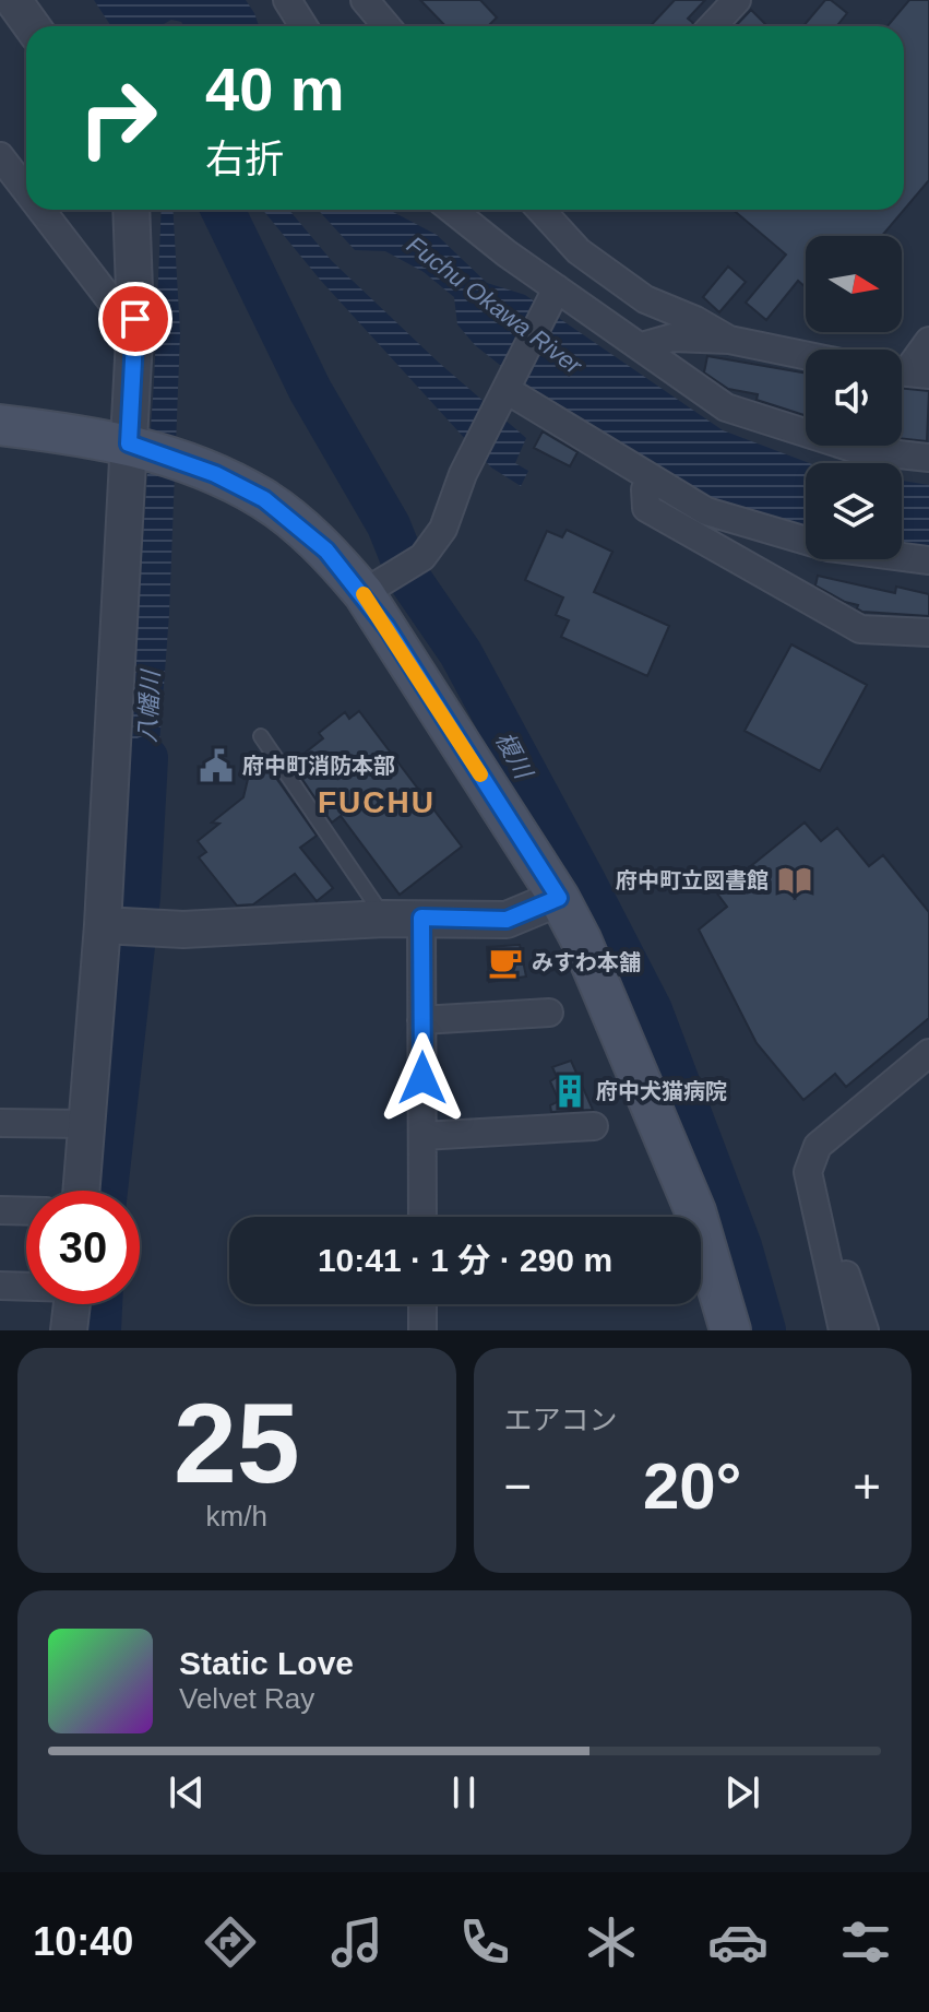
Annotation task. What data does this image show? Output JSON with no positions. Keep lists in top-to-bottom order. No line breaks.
{"districts":["FUCHU"],"water":["Fuchu Okawa River","八幡川","榎川"],"places":{"public building":["府中町消防本部"],"library":["府中町立図書館"],"cafe":["みすわ本舗"],"building":["府中犬猫病院"]},"north":"right","page":{"turn":["40 m","右折"],"limit":"30","trip":"10:41 · 1 分 · 290 m","tile":[["25","km/h"],"エアコン"],"heat":["−","20°","+"],"song":["Static Love","Velvet Ray"],"tabs":"10:40"}}
